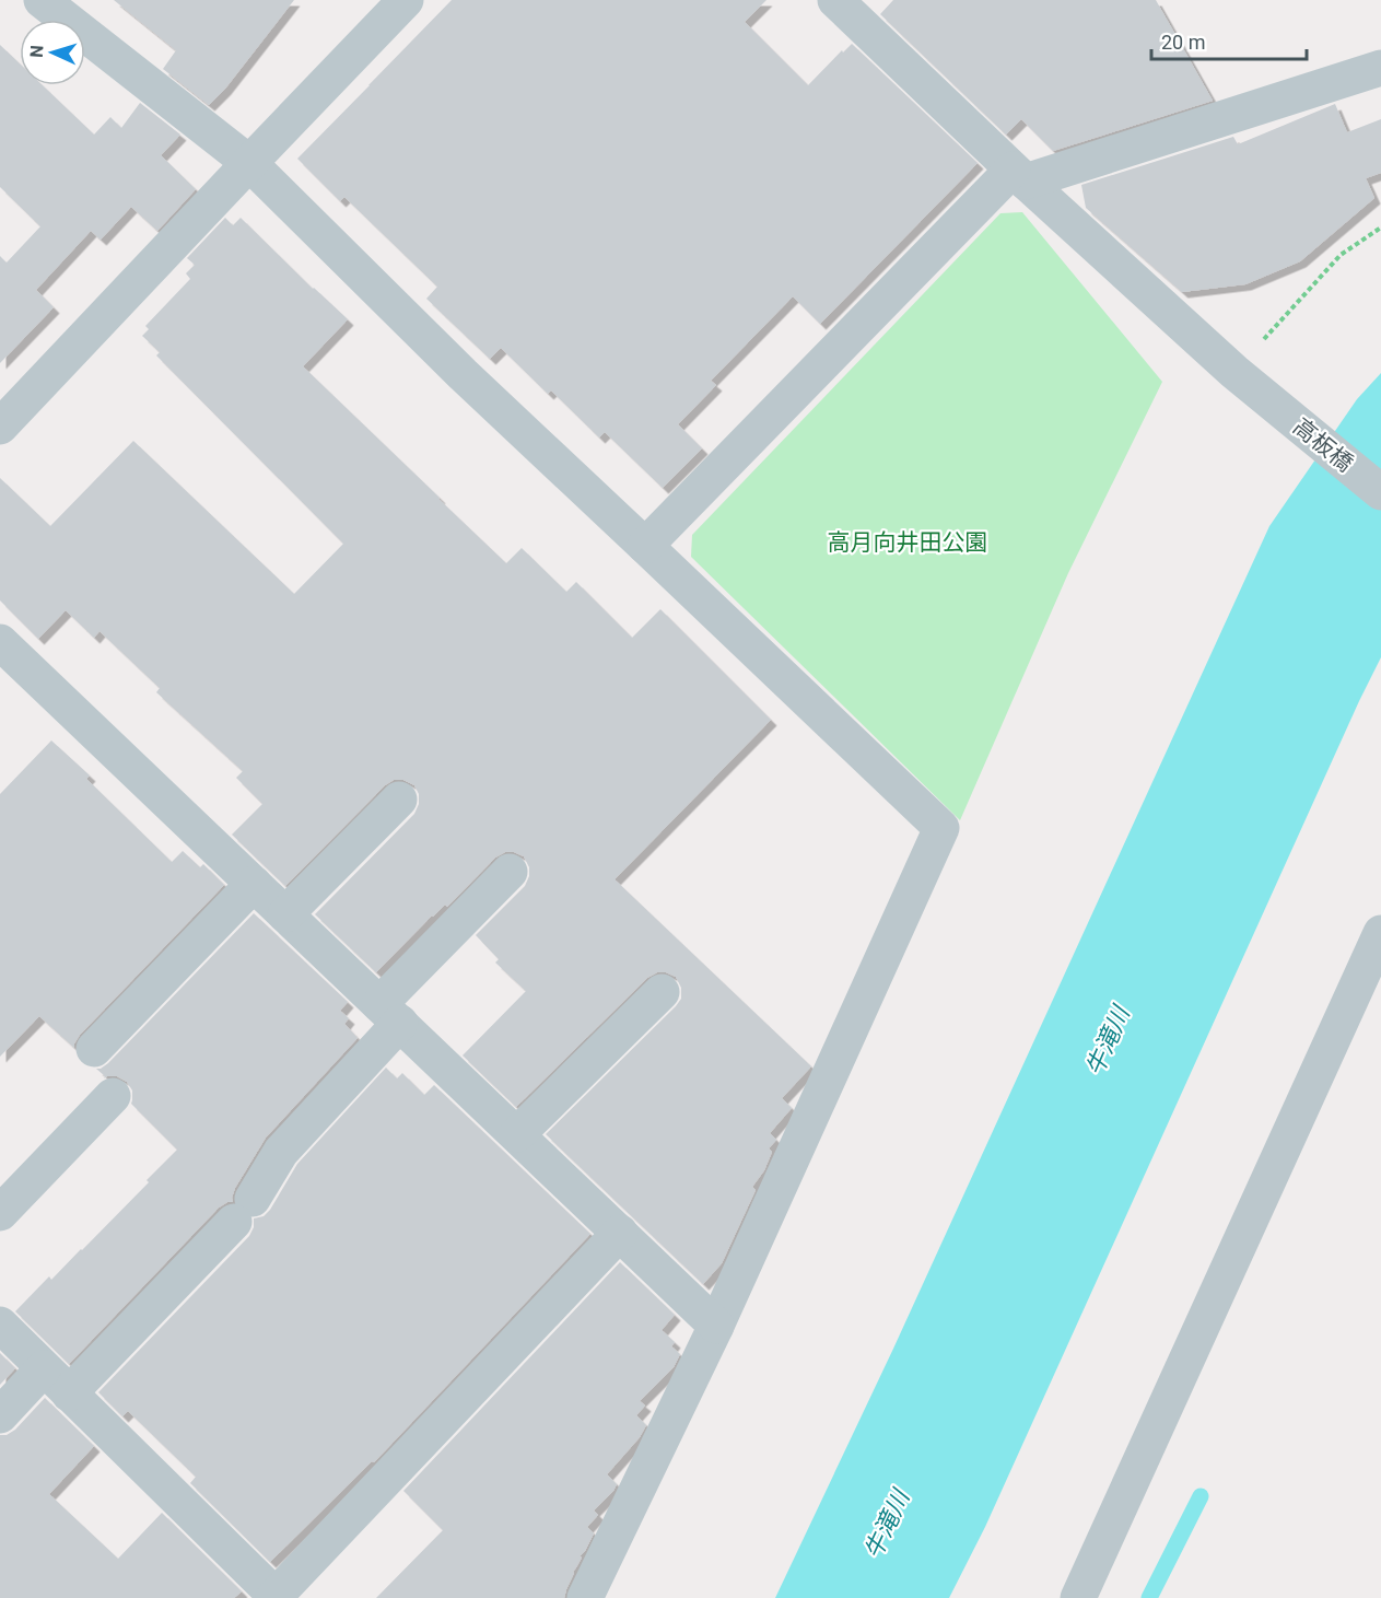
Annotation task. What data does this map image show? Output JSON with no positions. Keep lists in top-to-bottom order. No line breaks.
{"streets":{"street":["高板橋"]},"water":["牛滝川"],"parks":["高月向井田公園"],"scale_bar":"20 m","north":"left"}
